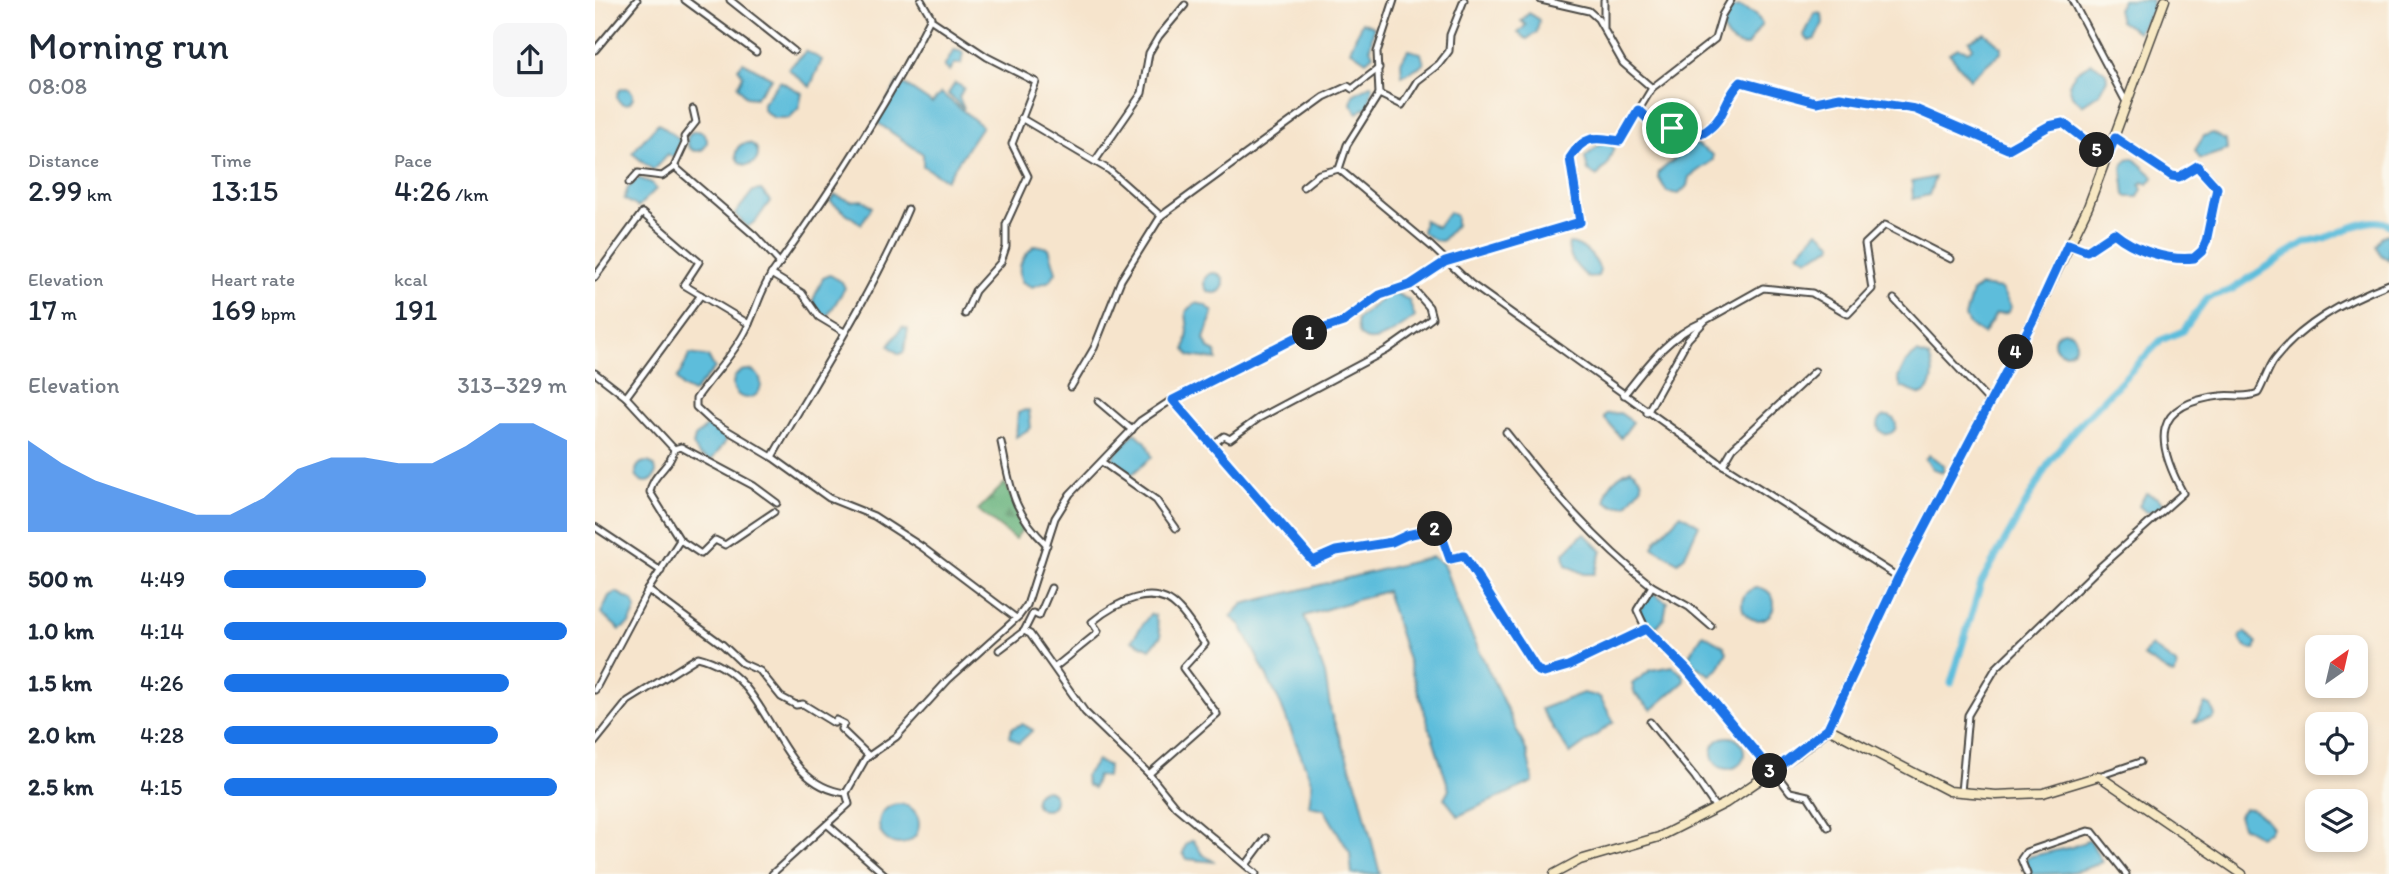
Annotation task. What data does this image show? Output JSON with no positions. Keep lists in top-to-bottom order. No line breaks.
{"north":"top right","page":{"heading":["Morning run","08:08"],"stats":[["Distance","2.99 km"],["Time","13:15"],["Pace","4:26 /km"],["Elevation","17 m"],["Heart rate","169 bpm"],["kcal","191"]],"pins":["5","1","4","2","3"],"chart":["Elevation","313–329 m"],"list":[{"name":"500 m","note":"4:49"},{"name":"1.0 km","note":"4:14"},{"name":"1.5 km","note":"4:26"},{"name":"2.0 km","note":"4:28"},{"name":"2.5 km","note":"4:15"}]}}
